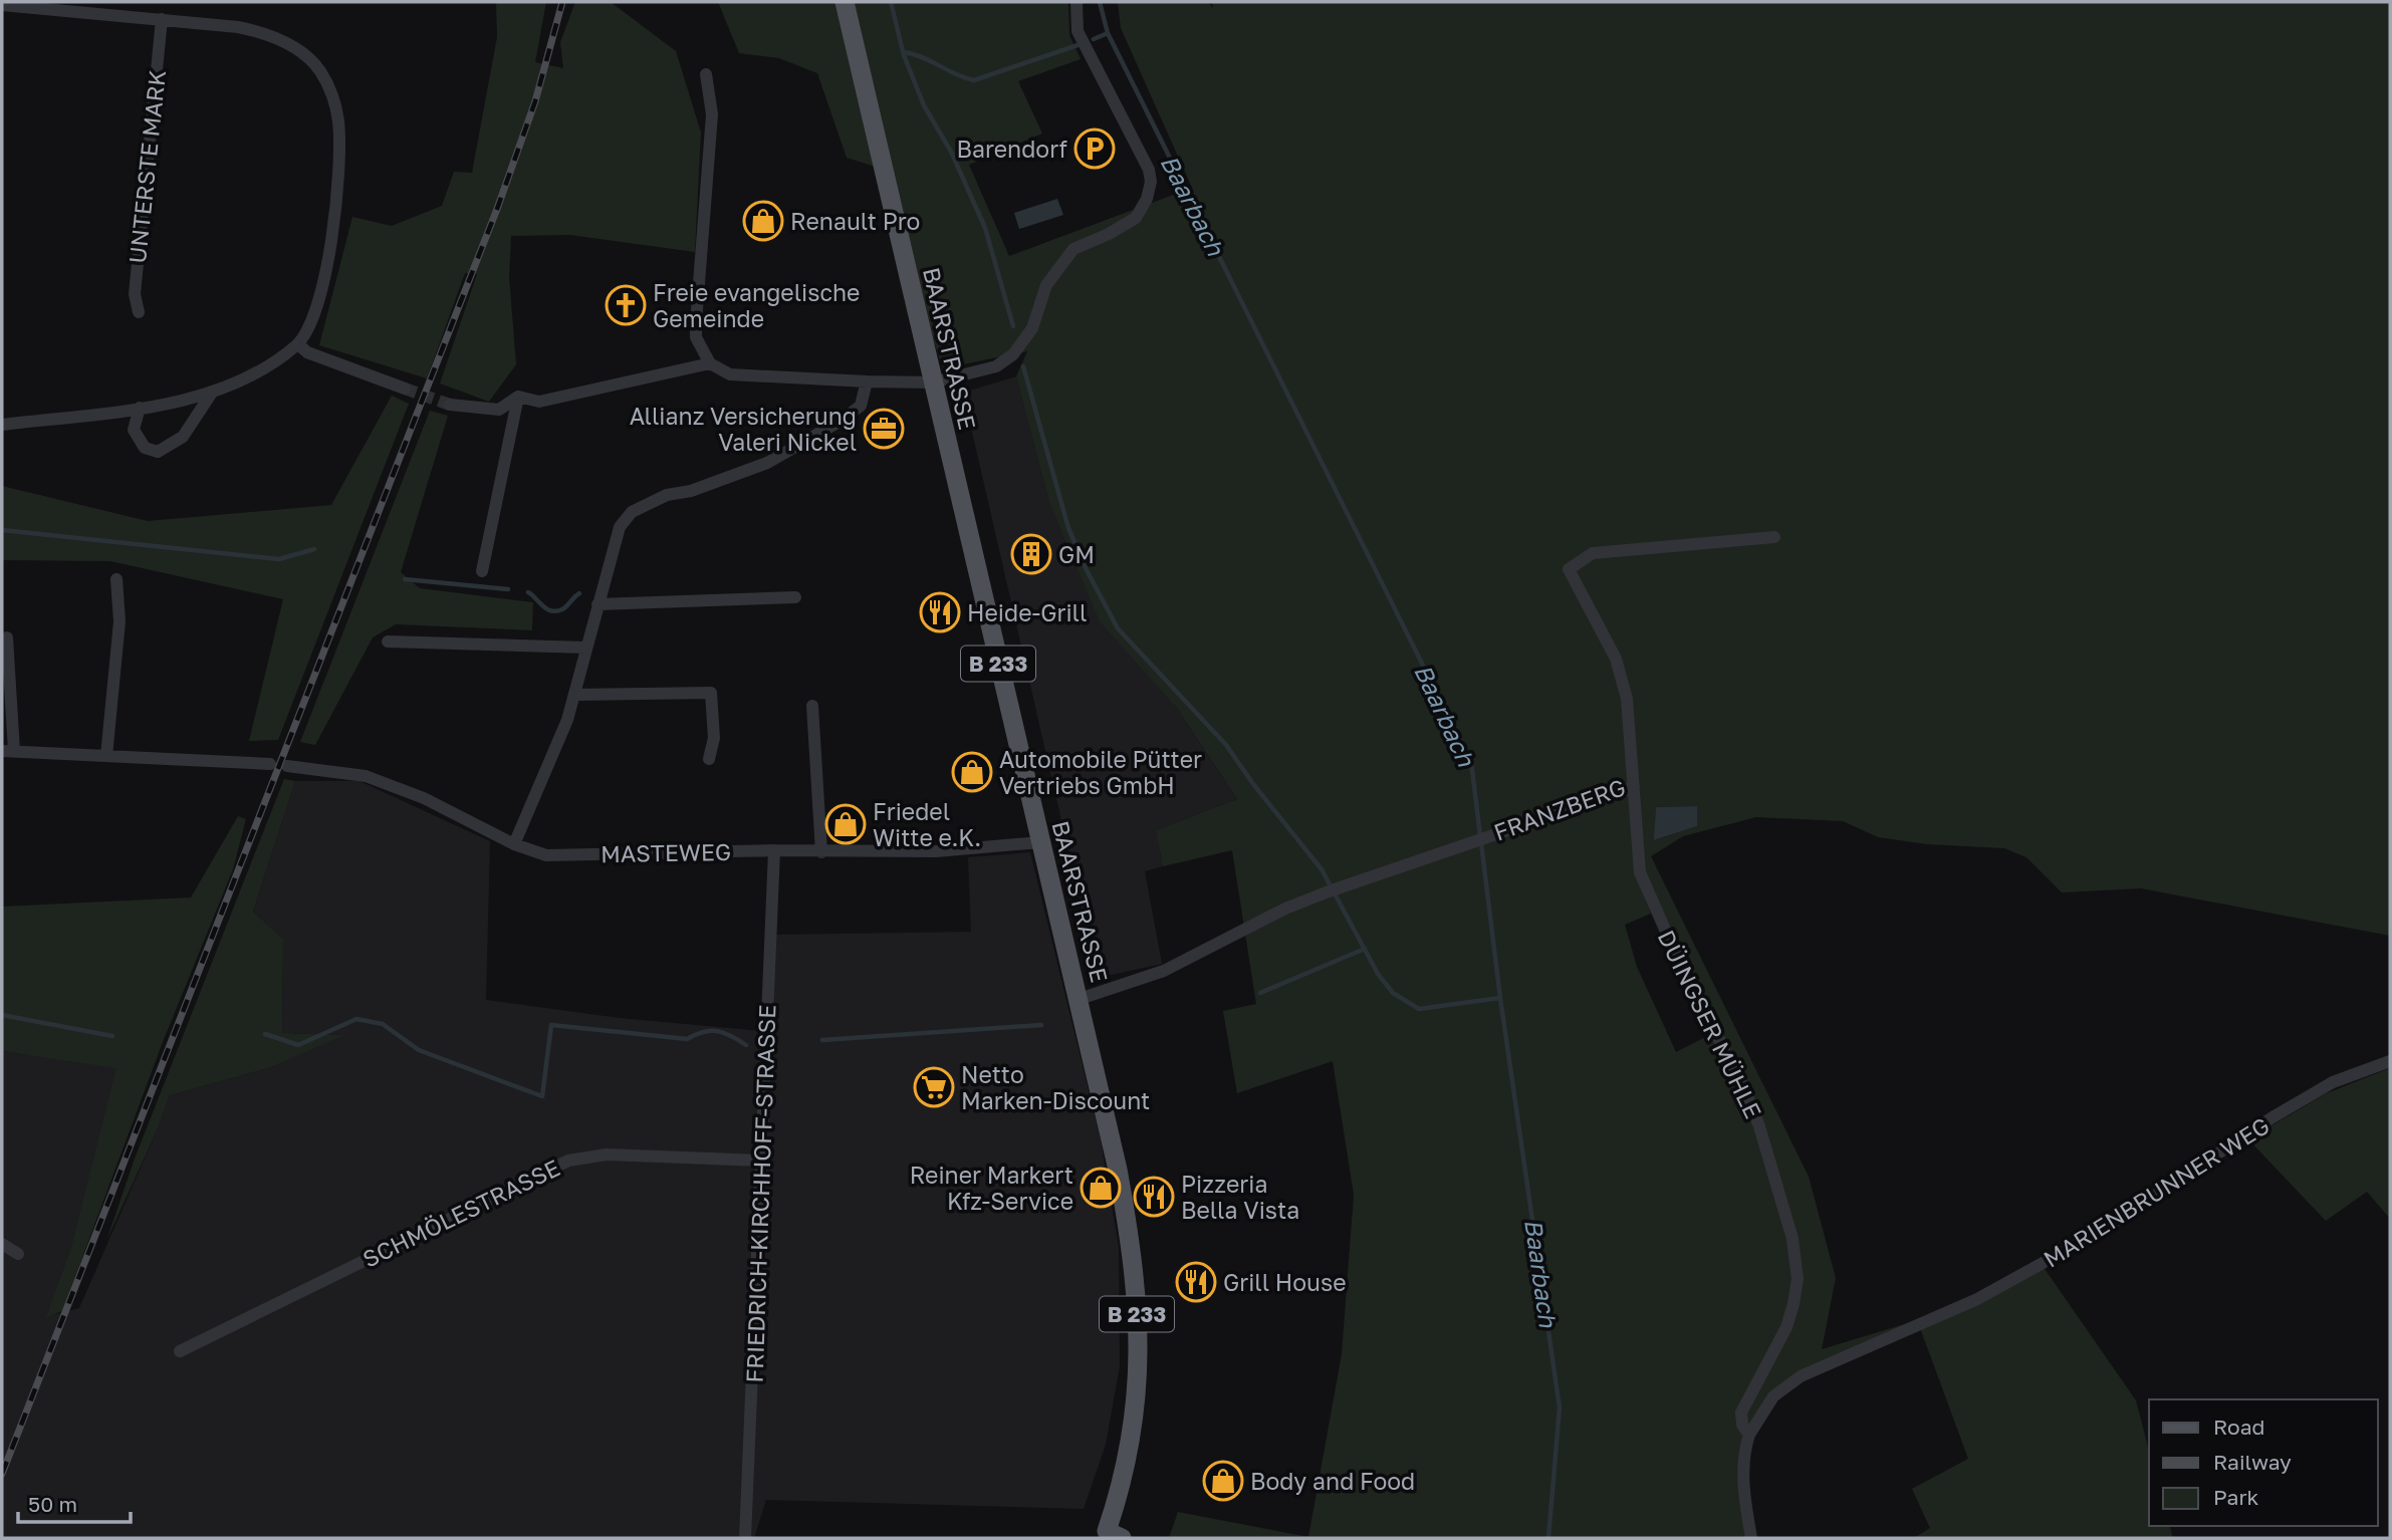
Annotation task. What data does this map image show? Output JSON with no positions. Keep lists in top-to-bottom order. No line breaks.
{"streets":{"main road":["BAARSTRASSE","B 233"],"street":["UNTERSTE MARK","FRANZBERG","MASTEWEG","DÜINGSER MÜHLE","MARIENBRUNNER WEG","FRIEDRICH-KIRCHHOFF-STRASSE","SCHMÖLESTRASSE"]},"crossings":[["BAARSTRASSE","FRANZBERG"],["BAARSTRASSE","MASTEWEG"],["FRANZBERG","DÜINGSER MÜHLE"],["MASTEWEG","FRIEDRICH-KIRCHHOFF-STRASSE"],["DÜINGSER MÜHLE","MARIENBRUNNER WEG"],["FRIEDRICH-KIRCHHOFF-STRASSE","SCHMÖLESTRASSE"]],"water":["Baarbach"],"places":{"parking":["Barendorf"],"shop":["Renault Pro","Automobile Pütter Vertriebs GmbH","Friedel Witte e.K.","Reiner Markert Kfz-Service","Body and Food"],"church":["Freie evangelische Gemeinde"],"office":["Allianz Versicherung Valeri Nickel"],"building":["GM"],"restaurant":["Heide-Grill","Pizzeria Bella Vista","Grill House"],"supermarket":["Netto Marken-Discount"]},"legend":["Road","Railway","Park"],"scale_bar":"50 m"}
